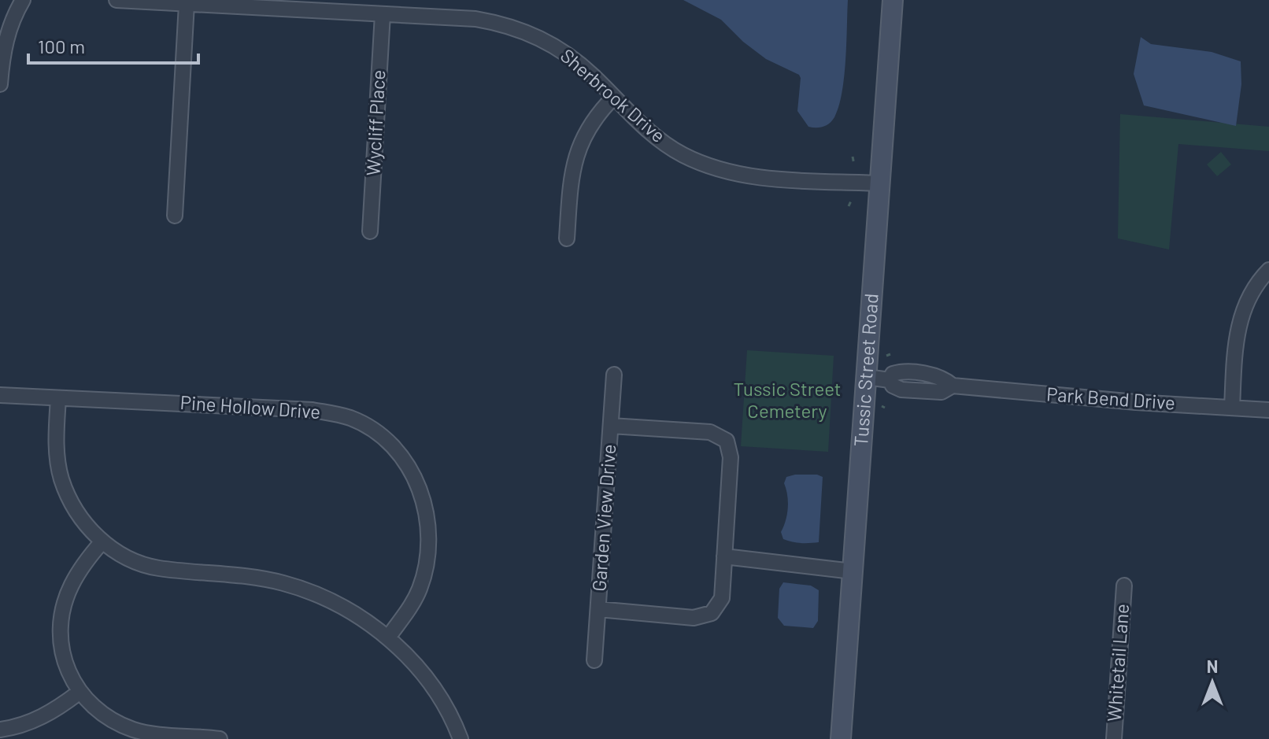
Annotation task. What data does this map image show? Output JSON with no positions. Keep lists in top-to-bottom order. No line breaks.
{"streets":{"main road":["Tussic Street Road"],"street":["Sherbrook Drive","Wycliff Place","Park Bend Drive","Pine Hollow Drive","Garden View Drive","Whitetail Lane"]},"crossings":[["Sherbrook Drive","Wycliff Place"],["Sherbrook Drive","Tussic Street Road"],["Tussic Street Road","Park Bend Drive"]],"parks":["Tussic Street Cemetery"],"scale_bar":"100 m","north":"top"}
